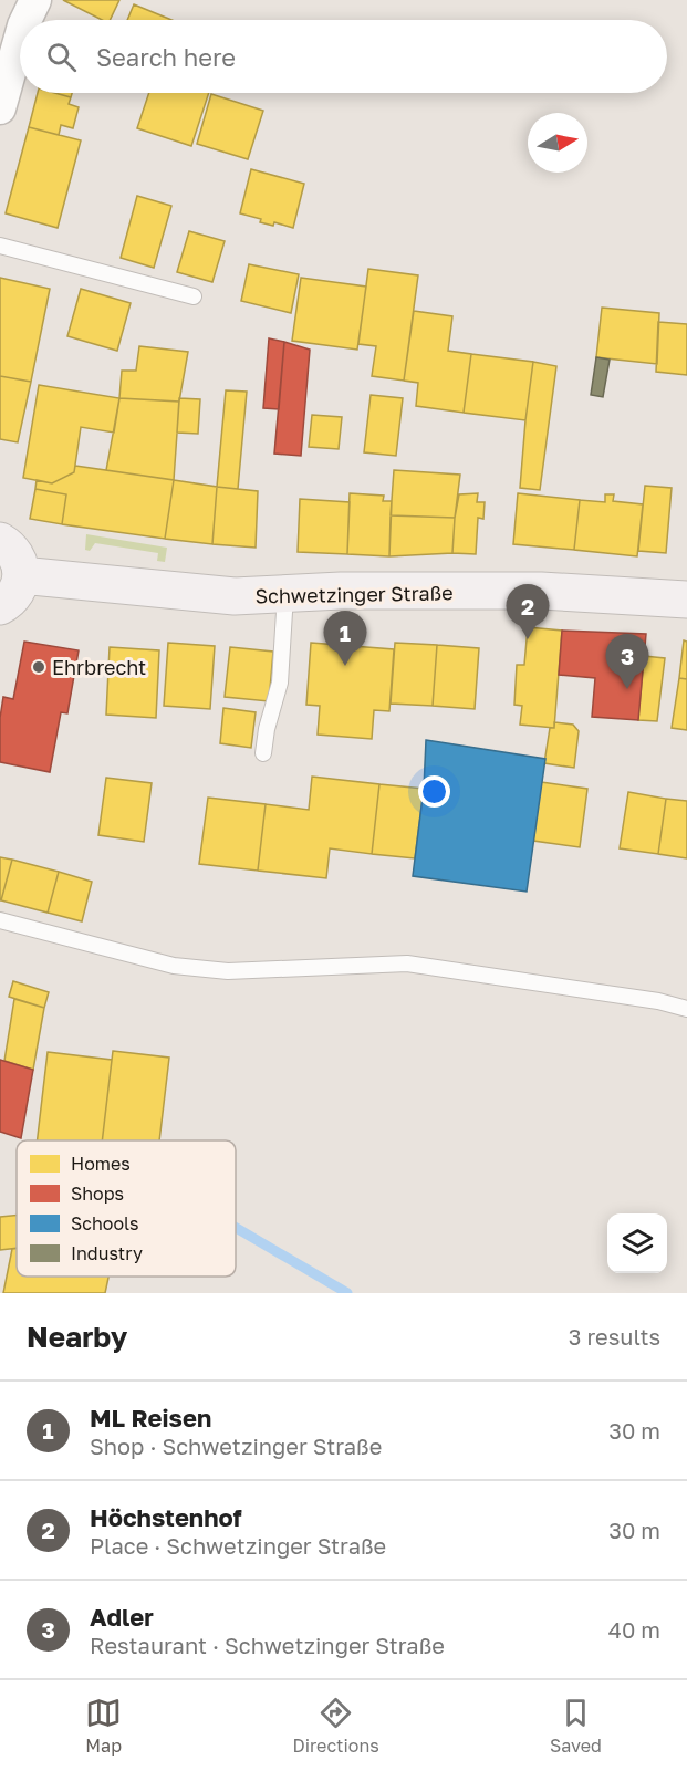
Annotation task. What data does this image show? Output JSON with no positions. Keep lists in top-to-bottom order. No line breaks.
{"streets":{"main road":["Schwetzinger Straße"]},"places":["Ehrbrecht"],"legend":["Homes","Shops","Schools","Industry"],"north":"right","page":{"search":"Search here","pins":["2","1","3"],"heading":["Nearby","3 results"],"list":[{"mark":"1","name":"ML Reisen","note":"Shop · Schwetzinger Straße","value":"30 m"},{"mark":"2","name":"Höchstenhof","note":"Place · Schwetzinger Straße","value":"30 m"},{"mark":"3","name":"Adler","note":"Restaurant · Schwetzinger Straße","value":"40 m"}],"nav":["Map","Directions","Saved"]}}
